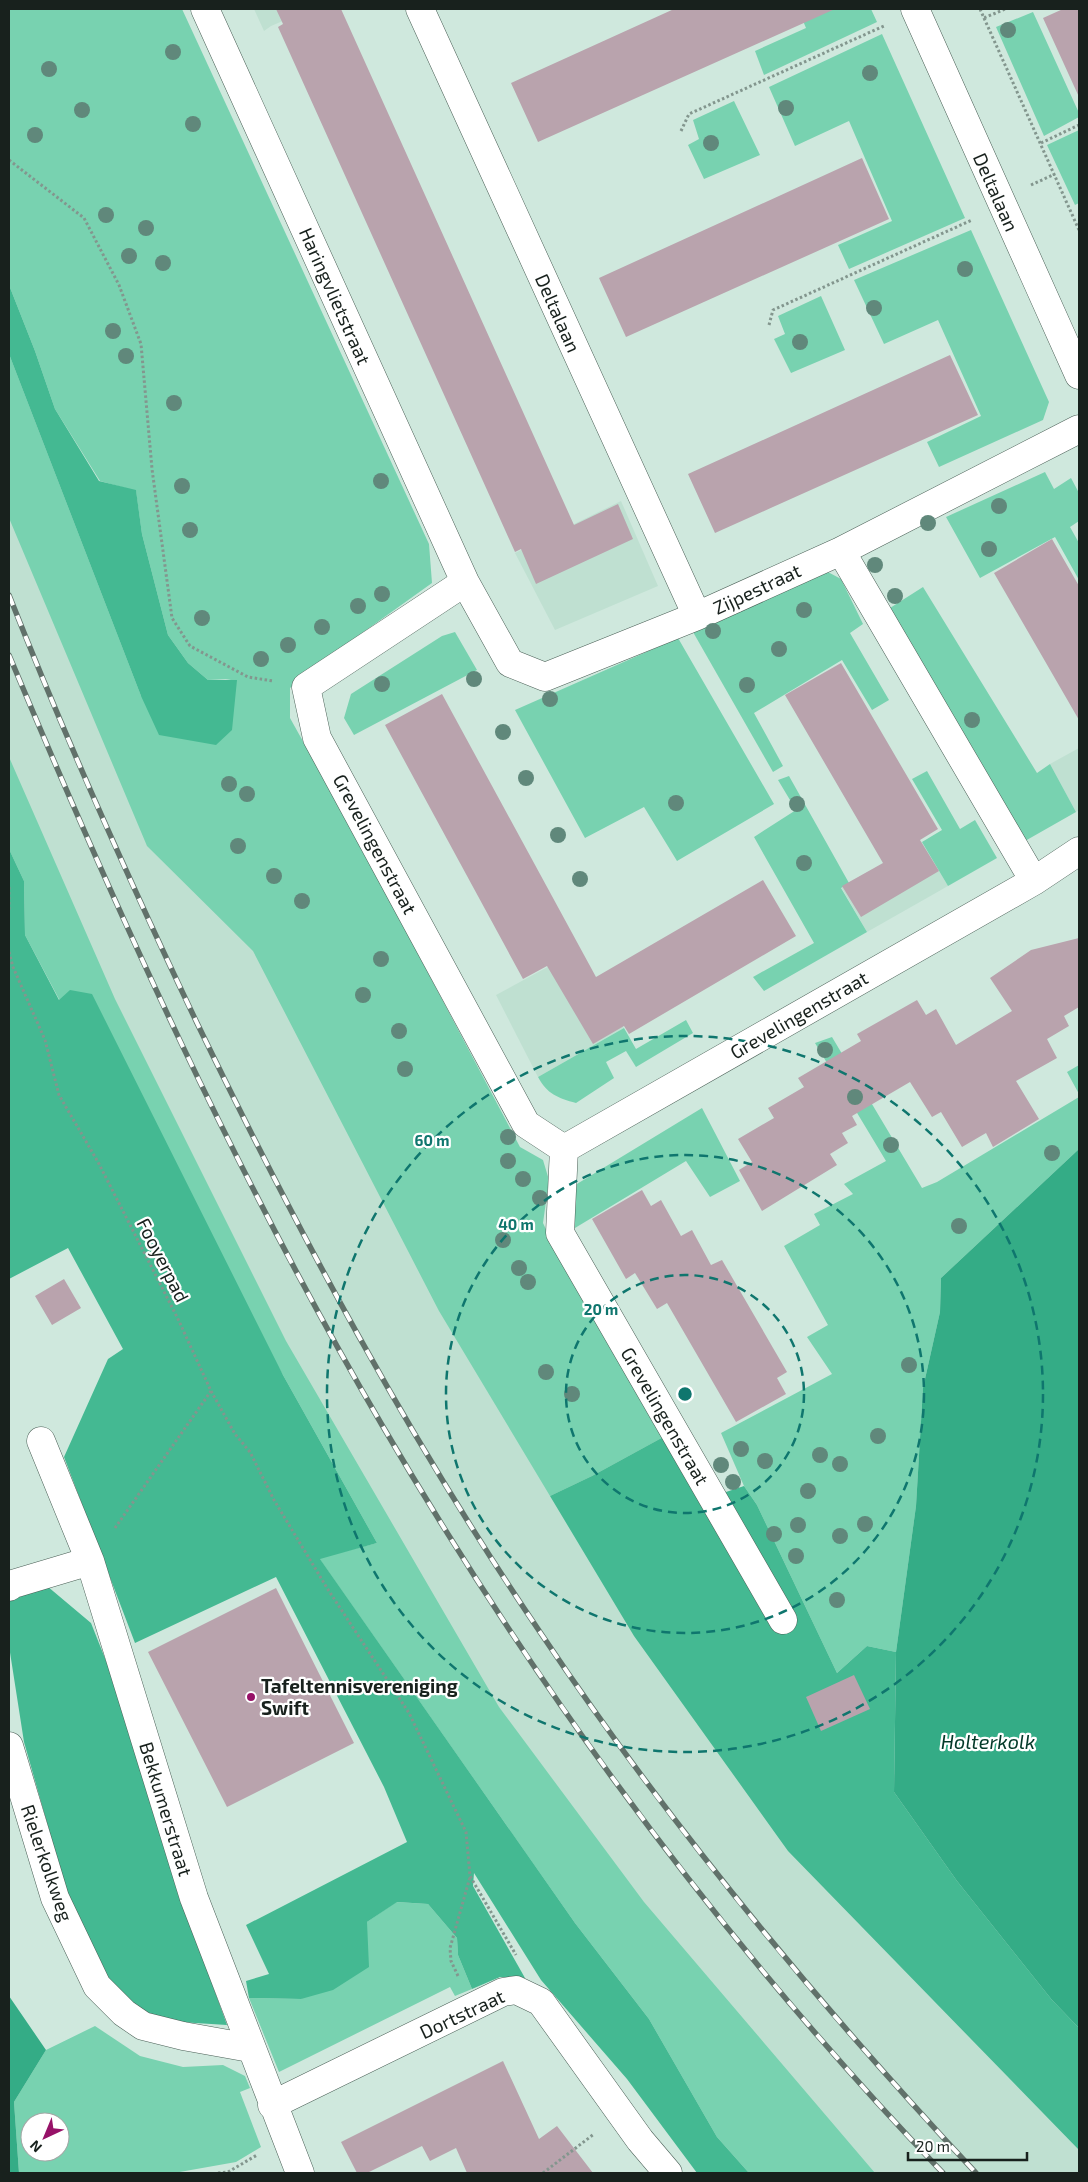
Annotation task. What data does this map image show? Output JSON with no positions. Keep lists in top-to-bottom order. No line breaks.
{"streets":{"street":["Deltalaan","Haringvlietstraat","Zijpestraat","Grevelingenstraat","Bekkumerstraat","Rielerkolkweg","Dortstraat"],"path":["Fooyerpad"]},"crossings":[["Deltalaan","Zijpestraat"],["Haringvlietstraat","Zijpestraat"],["Bekkumerstraat","Rielerkolkweg"],["Bekkumerstraat","Dortstraat"]],"water":["Holterkolk"],"places":["Tafeltennisvereniging Swift"],"scale_bar":"20 m","north":"bottom left","rings":["60 m","40 m","20 m"]}
